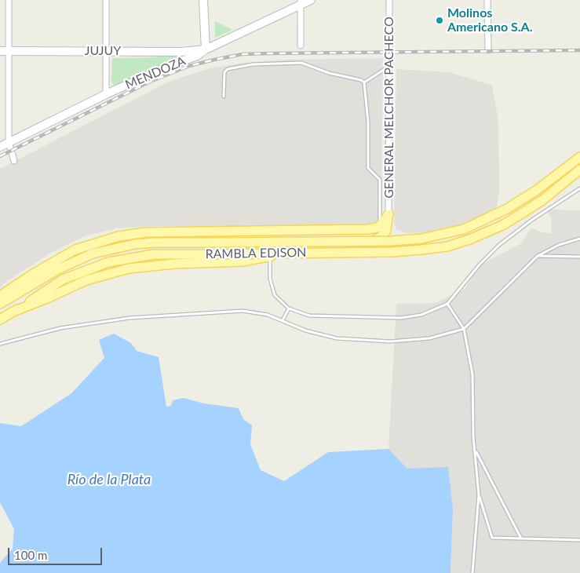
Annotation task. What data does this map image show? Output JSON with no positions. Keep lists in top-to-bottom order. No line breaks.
{"streets":{"main road":["RAMBLA EDISON"],"street":["JUJUY","MENDOZA","GENERAL MELCHOR PACHECO"]},"crossings":[["JUJUY","MENDOZA"]],"water":["Río de la Plata"],"places":["Molinos Americano S.A."],"scale_bar":"100 m"}
